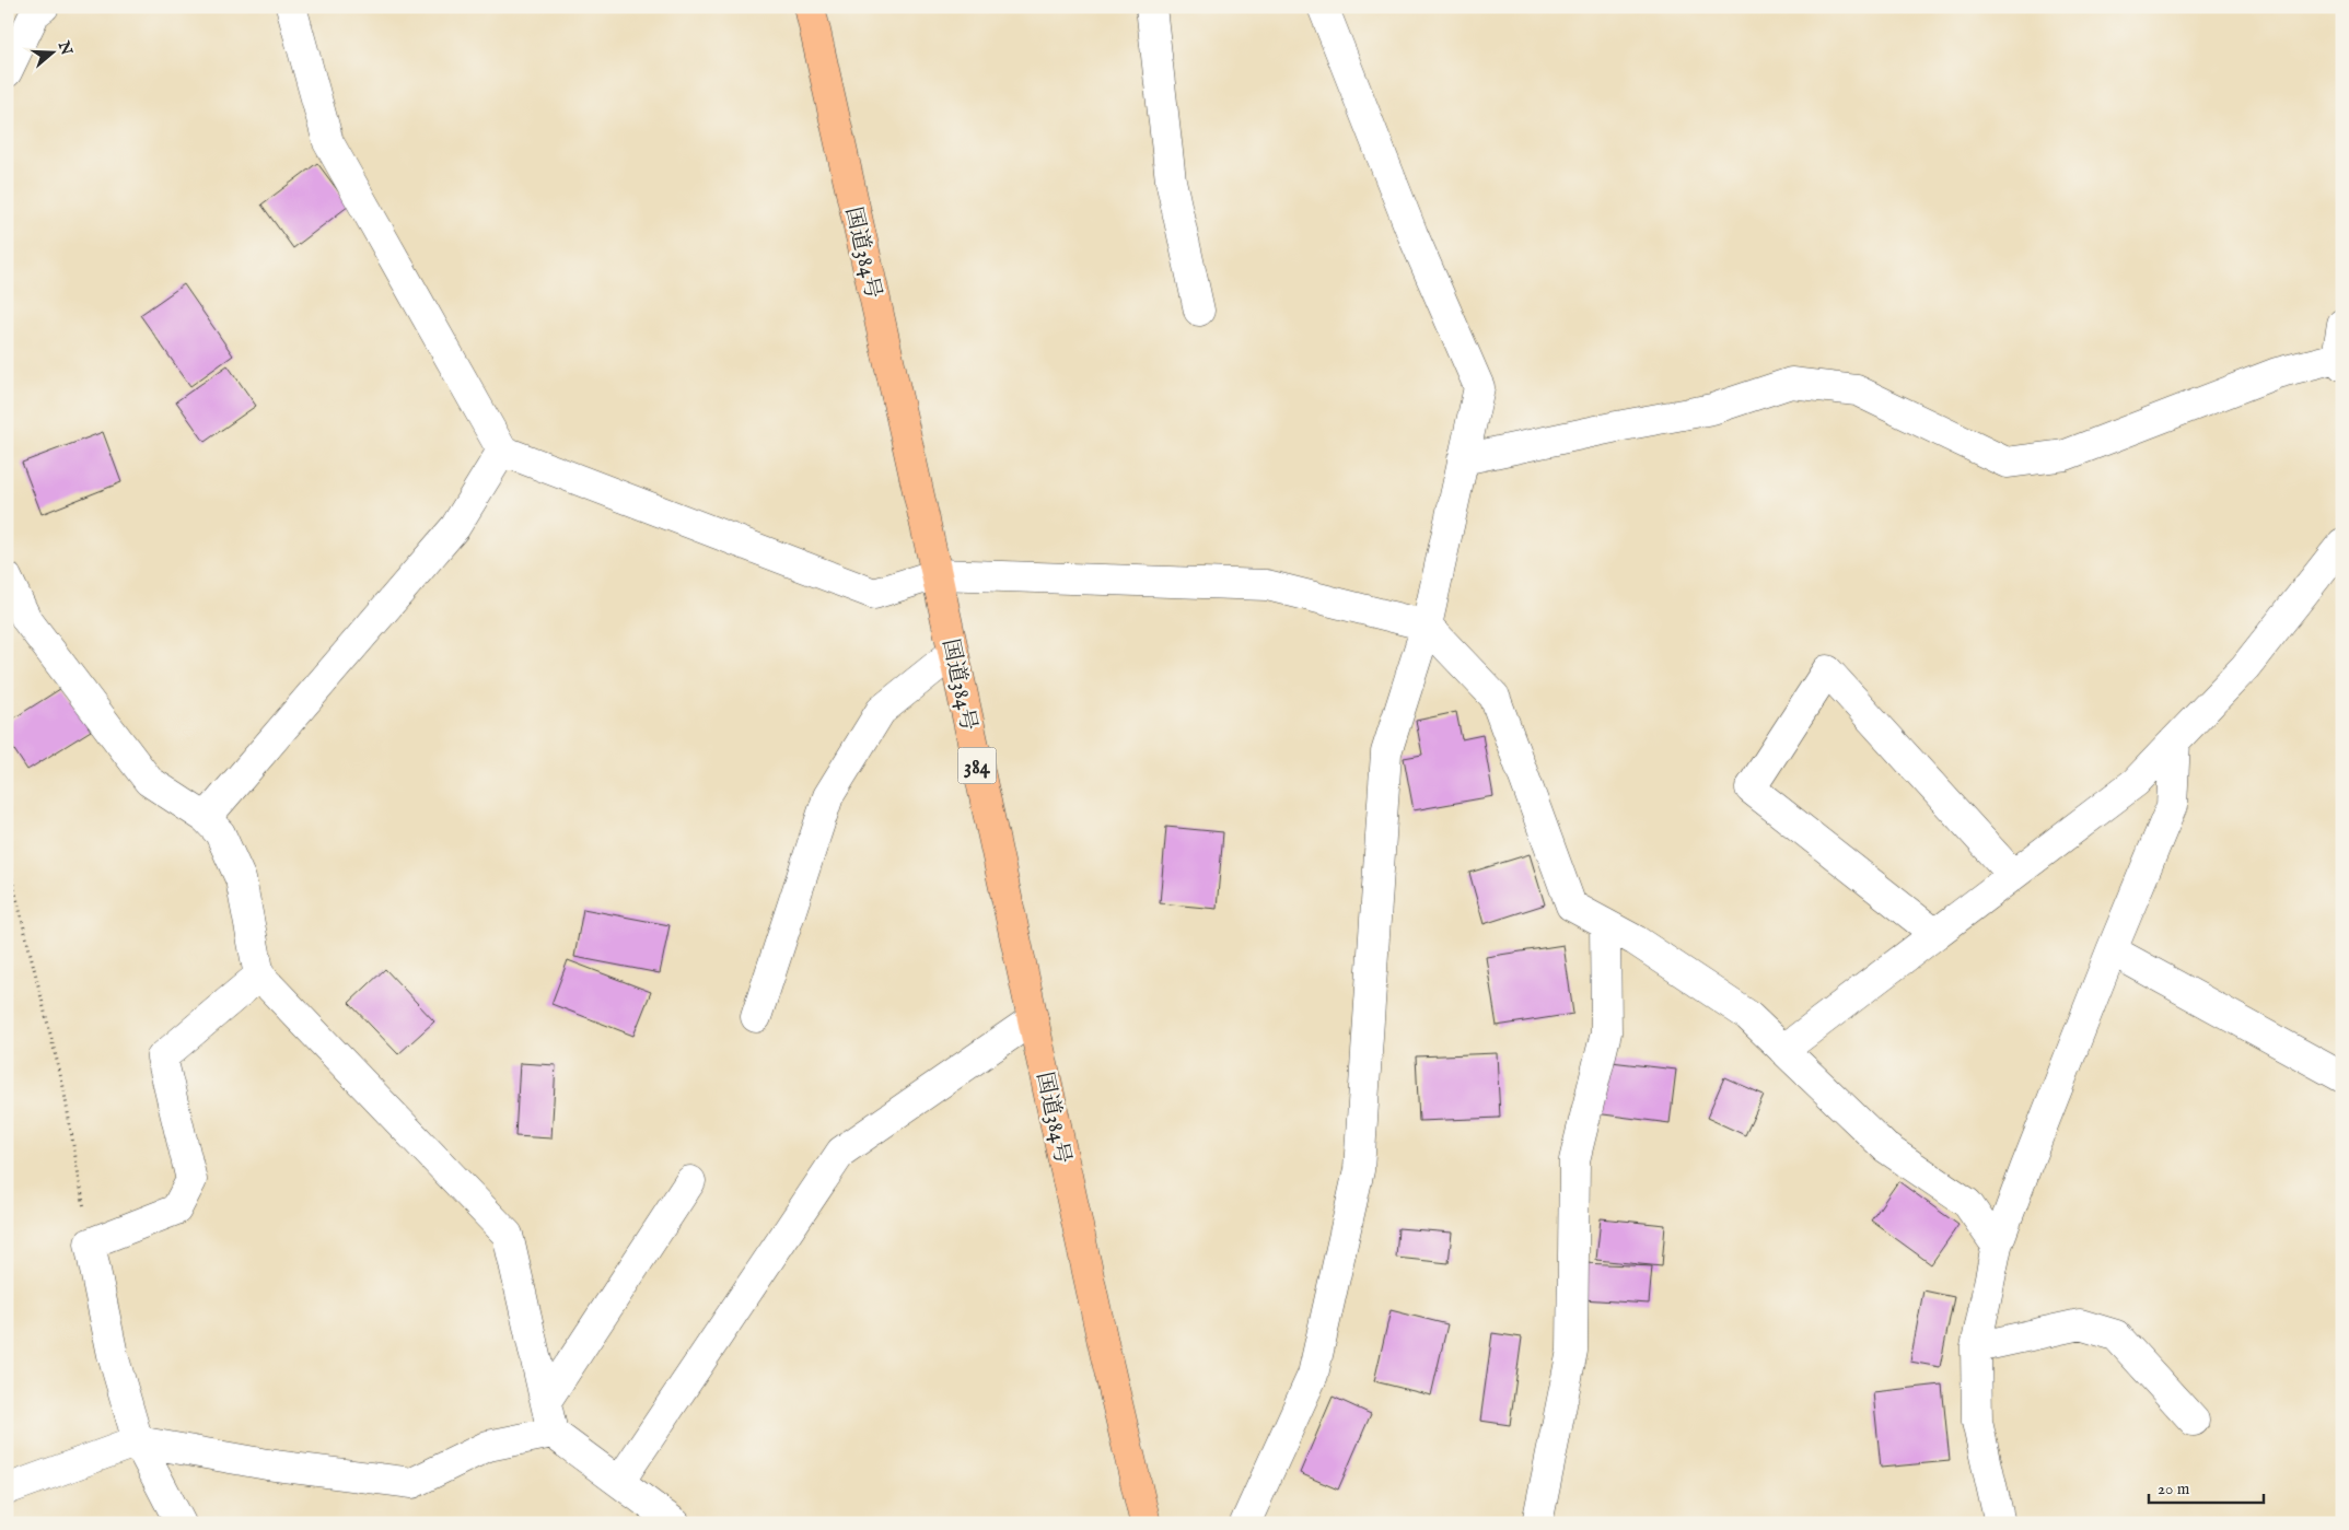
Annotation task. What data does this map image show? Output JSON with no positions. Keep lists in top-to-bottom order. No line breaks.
{"streets":{"highway":["国道384号","384"]},"scale_bar":"20 m","north":"right"}
